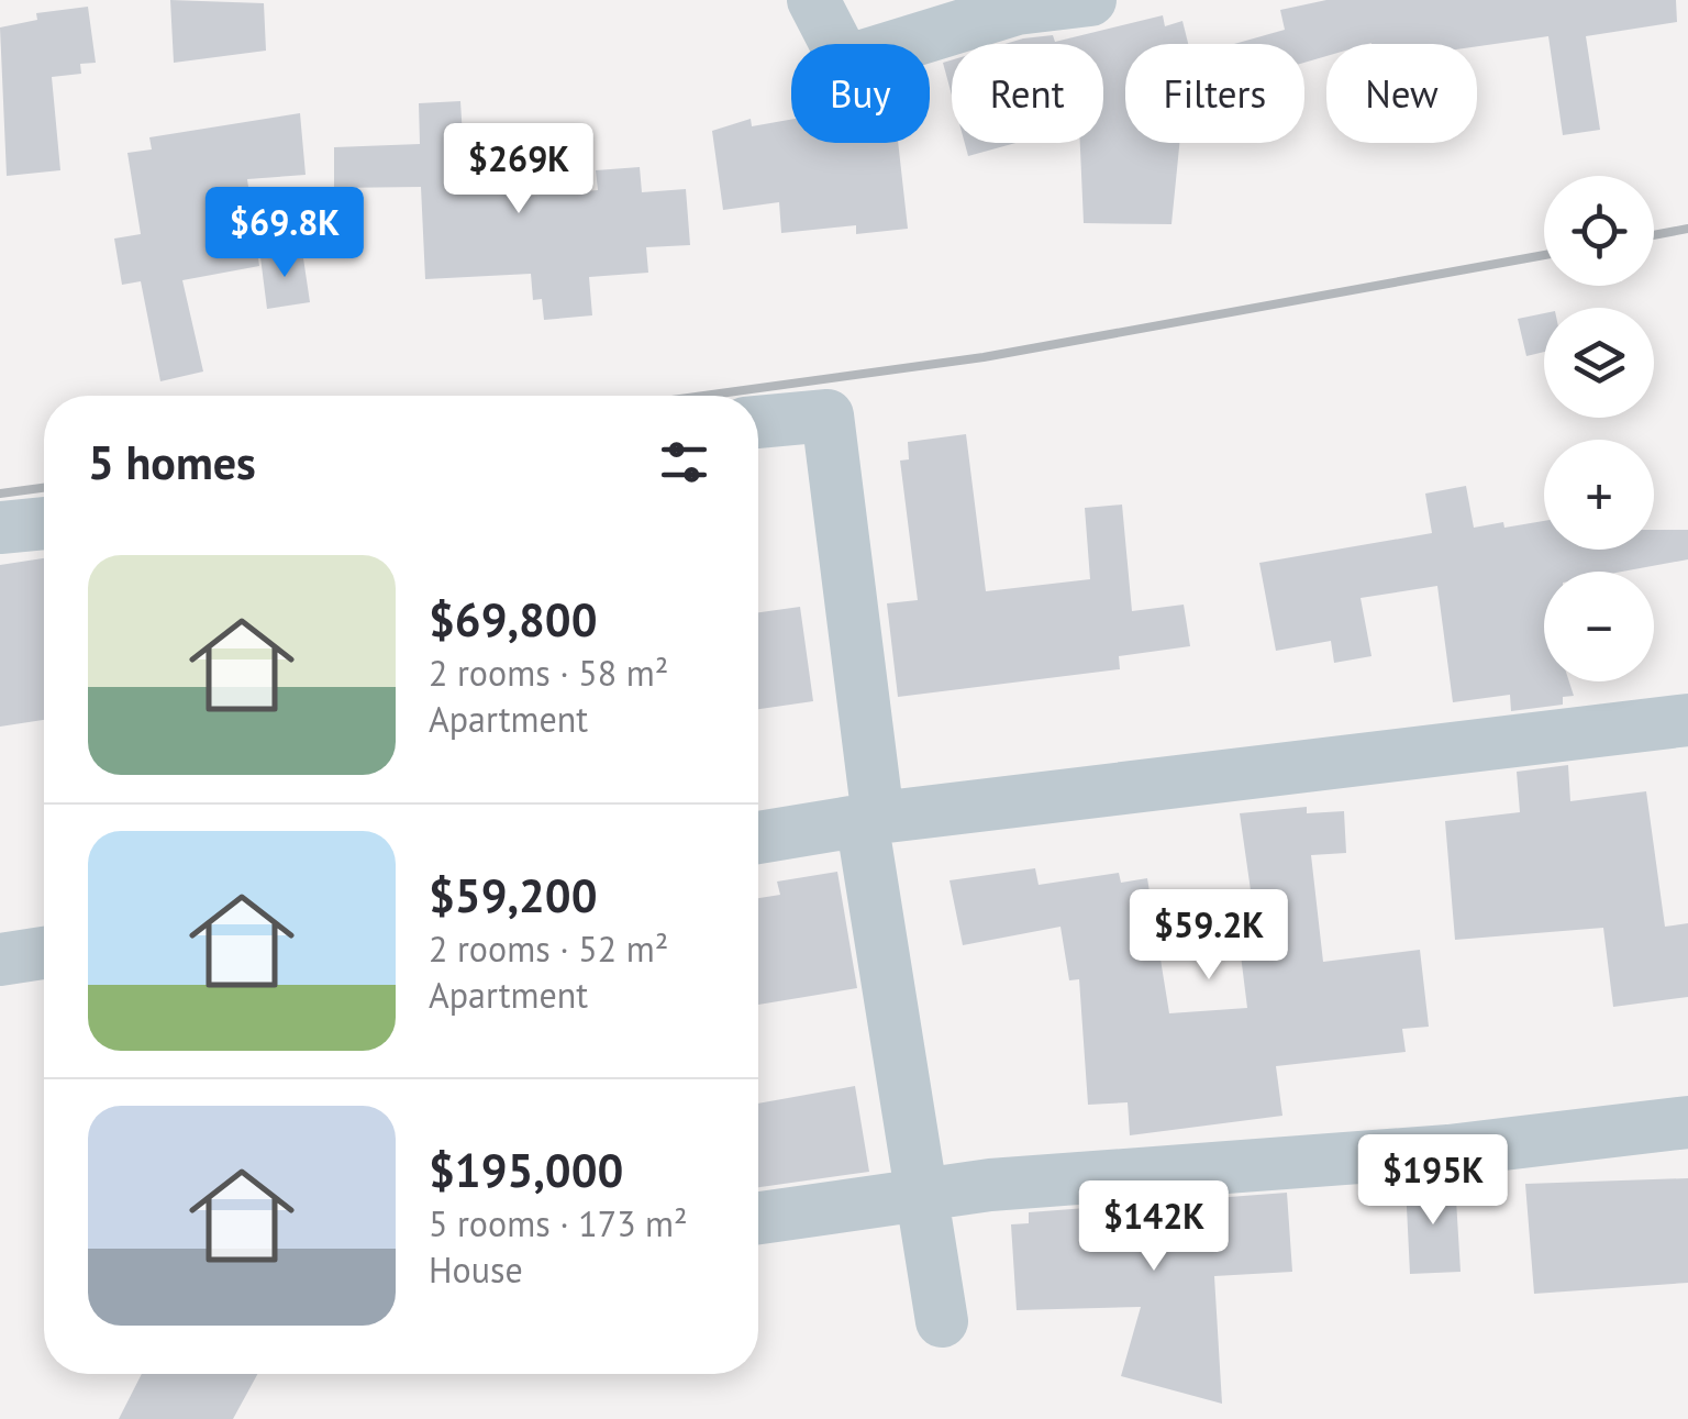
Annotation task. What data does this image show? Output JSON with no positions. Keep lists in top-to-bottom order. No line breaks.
{"page":{"chip":["Buy","Rent","Filters","New"],"price":["$269K","$69.8K","$59.2K","$195K","$142K"],"map_buttons":["+","−"],"heading":"5 homes","list":[{"name":"$69,800","note":"2 rooms · 58 m² · Apartment"},{"name":"$59,200","note":"2 rooms · 52 m² · Apartment"},{"name":"$195,000","note":"5 rooms · 173 m² · House"}]}}
